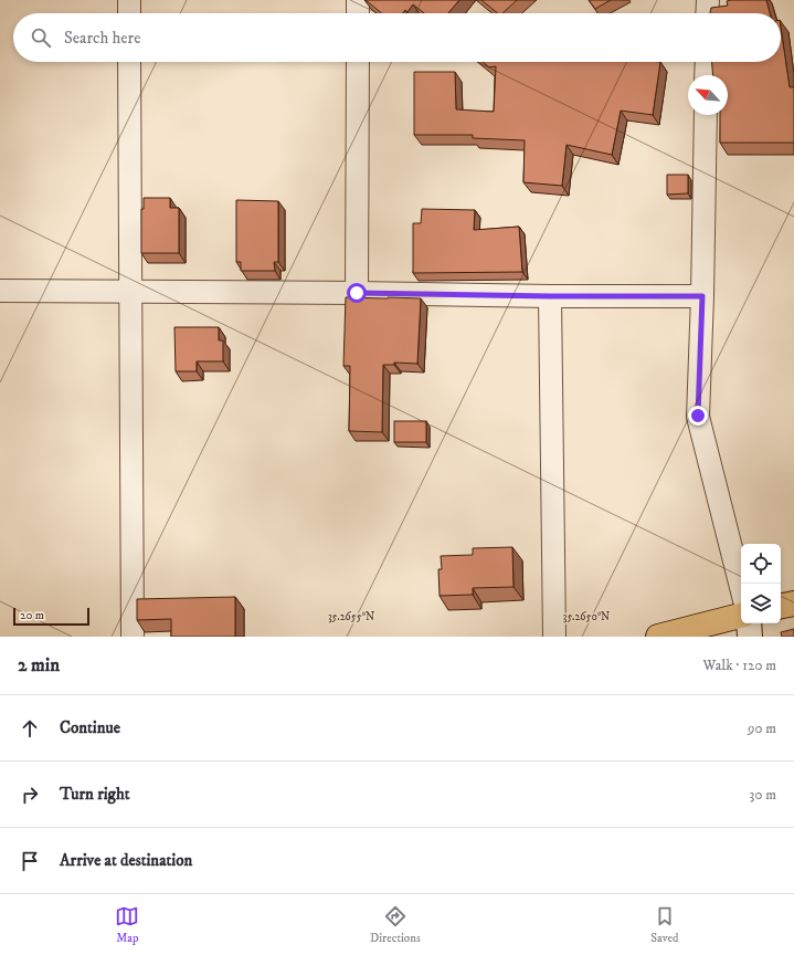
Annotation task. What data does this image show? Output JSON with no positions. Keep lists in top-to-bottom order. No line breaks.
{"scale_bar":"20 m","north":"top left","page":{"search":"Search here","scale":"20 m","heading":["2 min","Walk · 120 m"],"list":[["Continue","90 m"],["Turn right","30 m"],"Arrive at destination"],"nav":["Map","Directions","Saved"]},"coordinates":["35.2655°N","35.2650°N"]}
